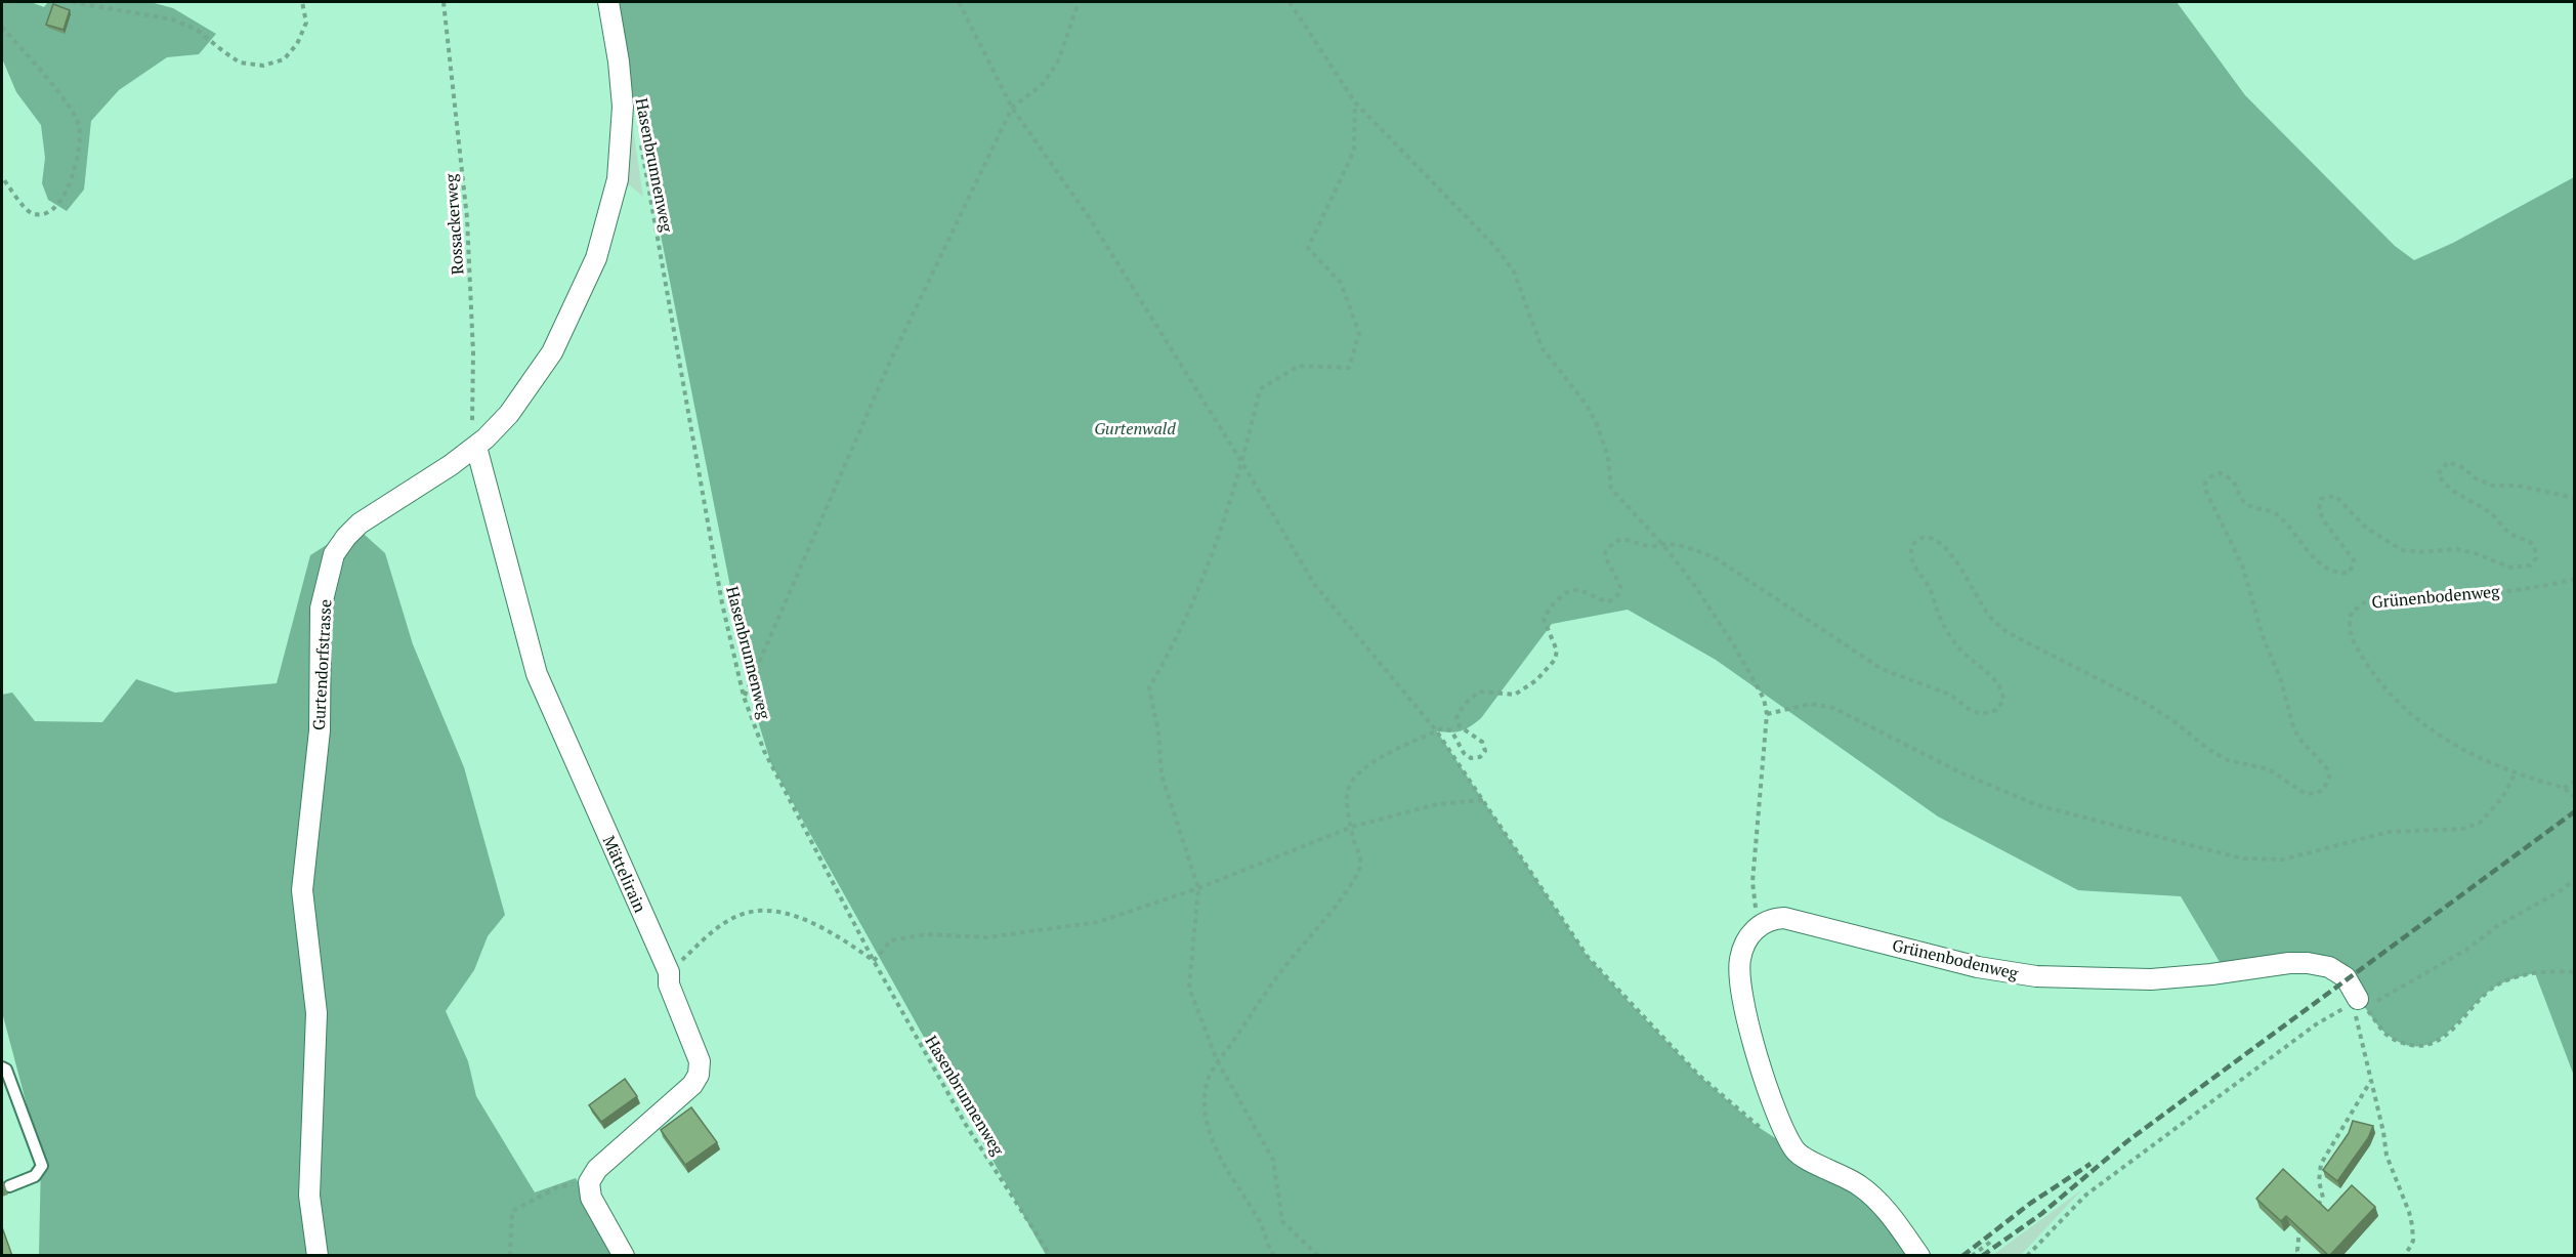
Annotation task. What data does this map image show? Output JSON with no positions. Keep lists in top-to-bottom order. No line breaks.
{"streets":{"street":["Grünenbodenweg","Gurtendorfstrasse","Mättelirain"],"path":["Hasenbrunnenweg","Rossackerweg"]},"crossings":[["Rossackerweg","Gurtendorfstrasse"],["Rossackerweg","Mättelirain"],["Gurtendorfstrasse","Mättelirain"]],"parks":["Gurtenwald"]}
